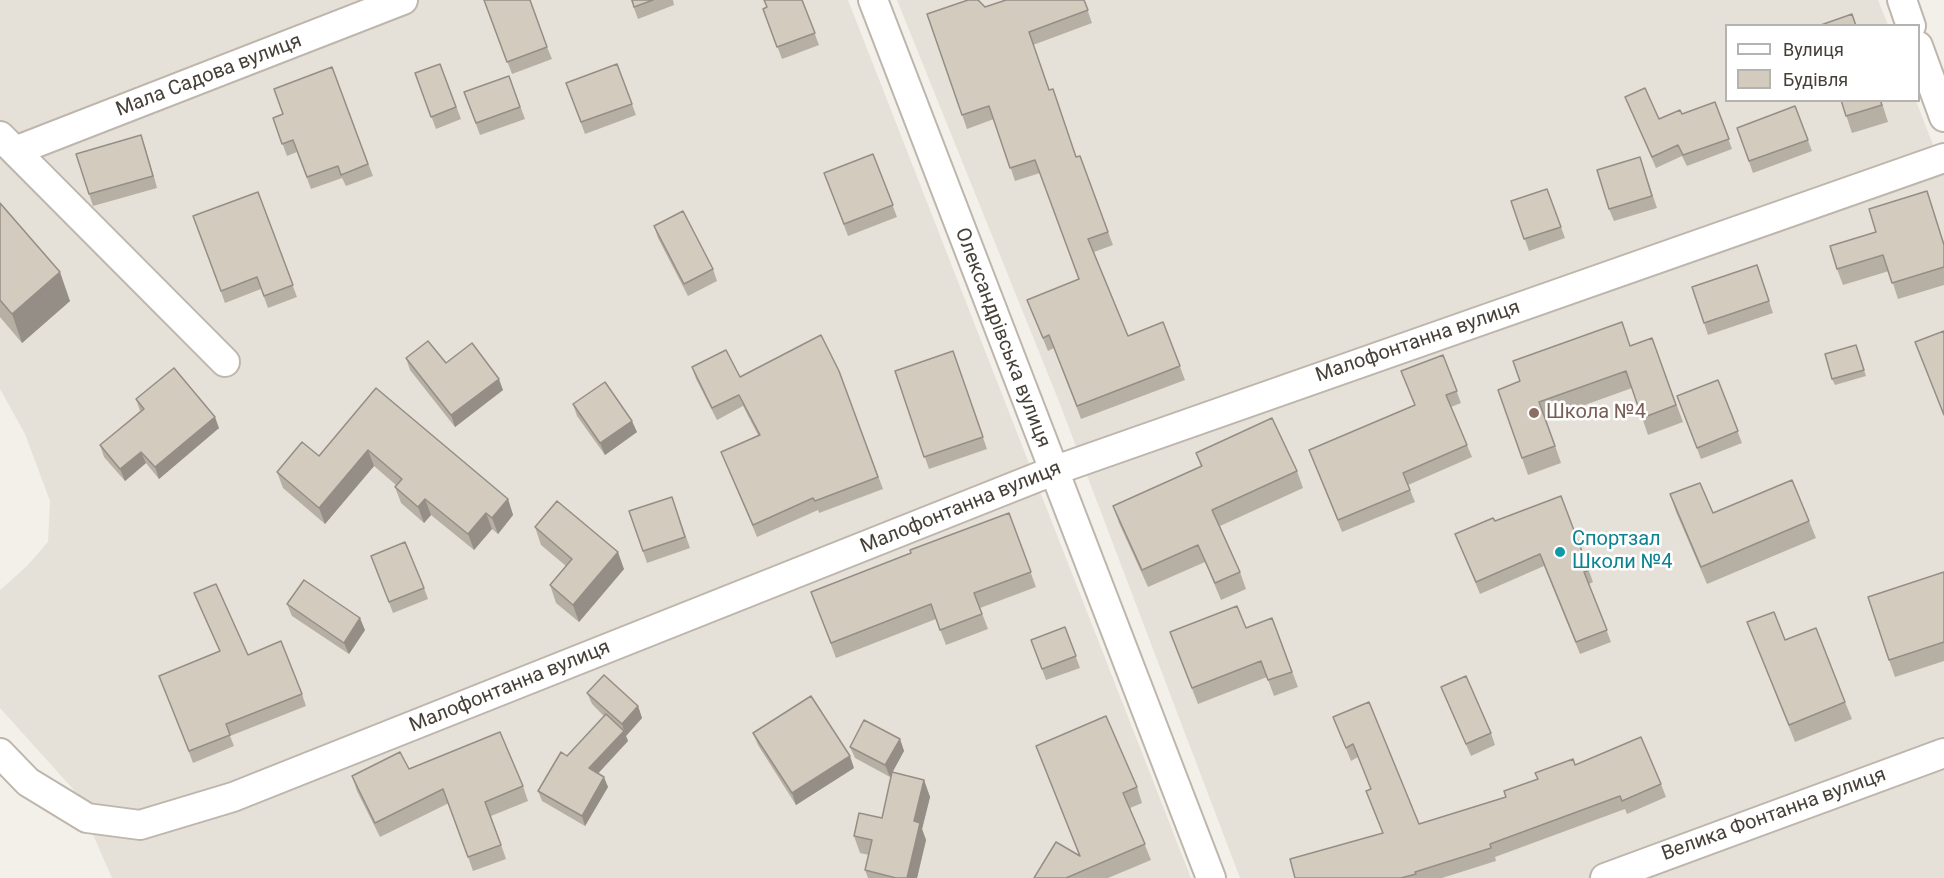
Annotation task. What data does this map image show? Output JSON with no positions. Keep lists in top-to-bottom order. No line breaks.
{"streets":{"street":["Мала Садова вулиця","Олександрівська вулиця","Малофонтанна вулиця","Велика Фонтанна вулиця"]},"crossings":[["Олександрівська вулиця","Малофонтанна вулиця"]],"places":["Школа №4","Спортзал Школи №4"],"legend":["Вулиця","Будівля"]}
